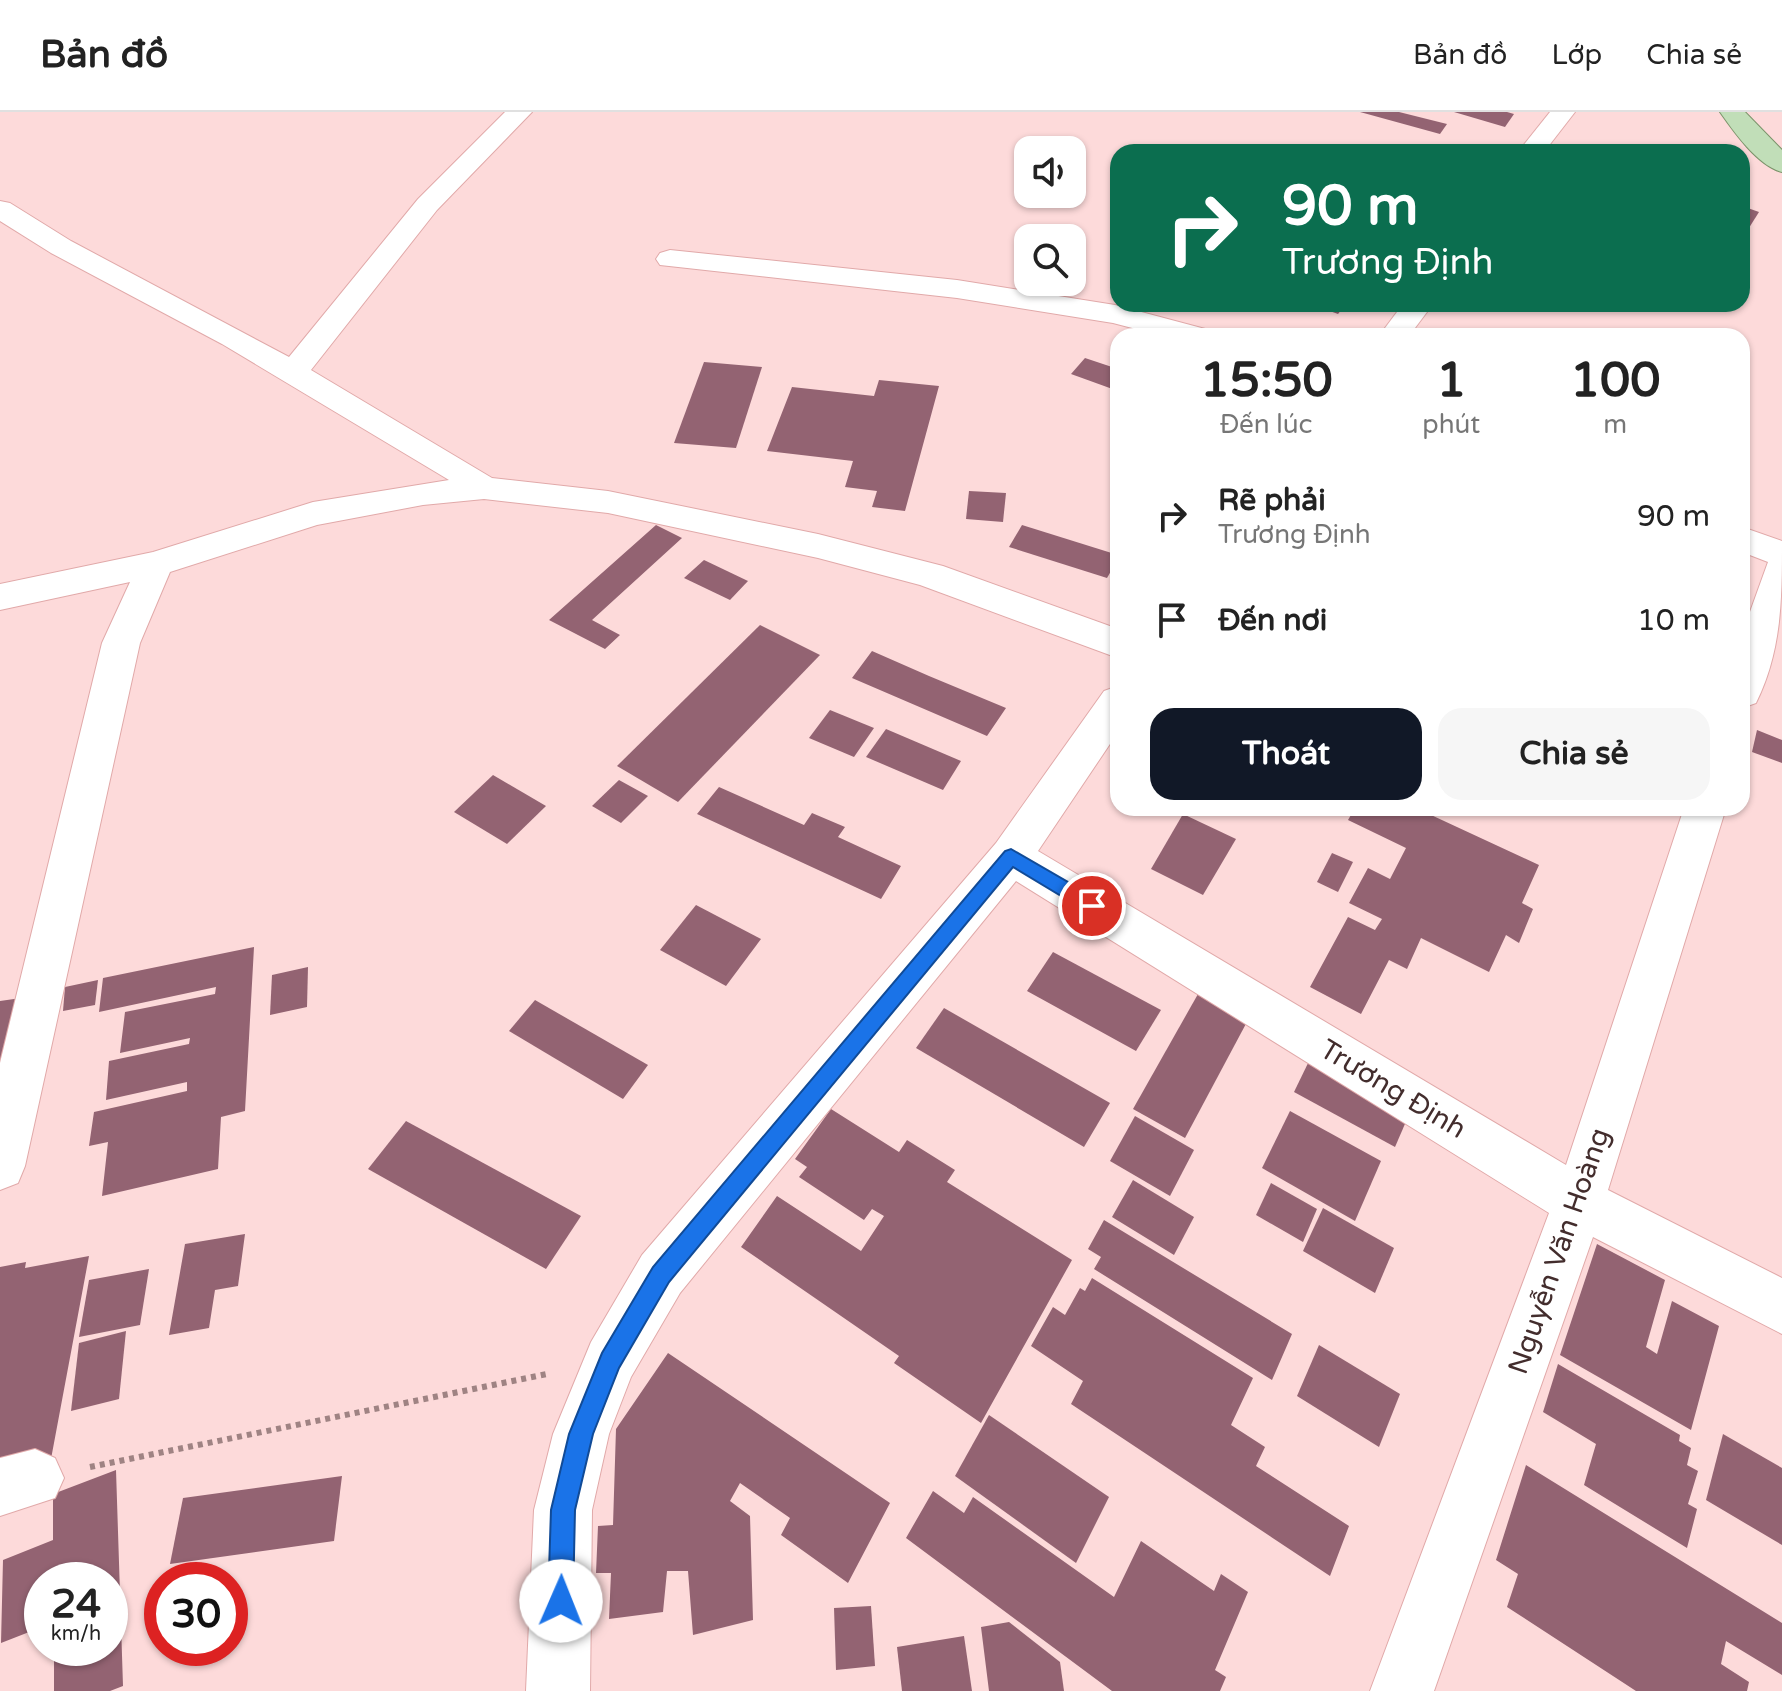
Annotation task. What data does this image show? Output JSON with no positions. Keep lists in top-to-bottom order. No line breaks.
{"streets":{"street":["Trương Định","Nguyễn Văn Hoàng"]},"crossings":[["Trương Định","Nguyễn Văn Hoàng"]],"page":{"header":"Bản đồ","nav":["Bản đồ","Lớp","Chia sẻ"],"turn":["90 m","Trương Định"],"eta":["15:50","Đến lúc","1","phút","100","m"],"list":[{"name":"Rẽ phải","note":"Trương Định","value":"90 m"},{"name":"Đến nơi","value":"10 m"}],"buttons":["Thoát","Chia sẻ"],"speed":"24 km/h","limit":"30"}}
